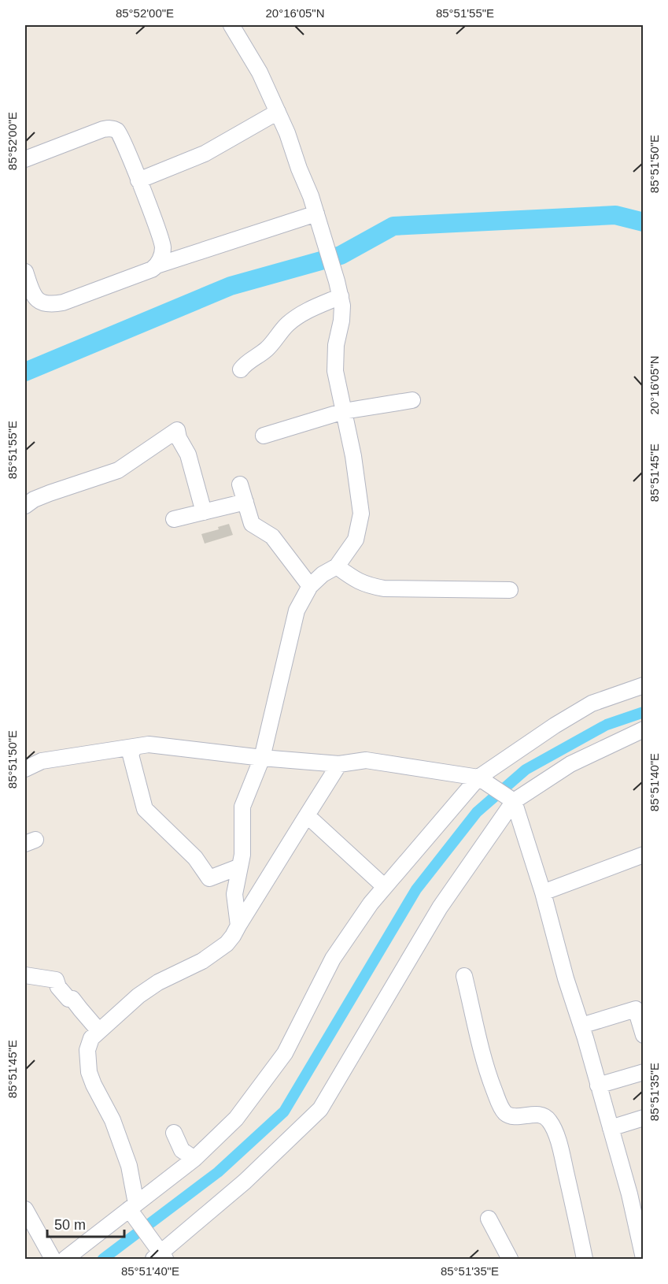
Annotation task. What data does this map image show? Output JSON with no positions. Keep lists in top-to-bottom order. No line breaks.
{"scale_bar":"50 m","coordinates":["85°52'00\"E","20°16'05\"N","85°51'55\"E","85°51'50\"E","85°51'45\"E","85°51'40\"E","85°51'35\"E"]}
